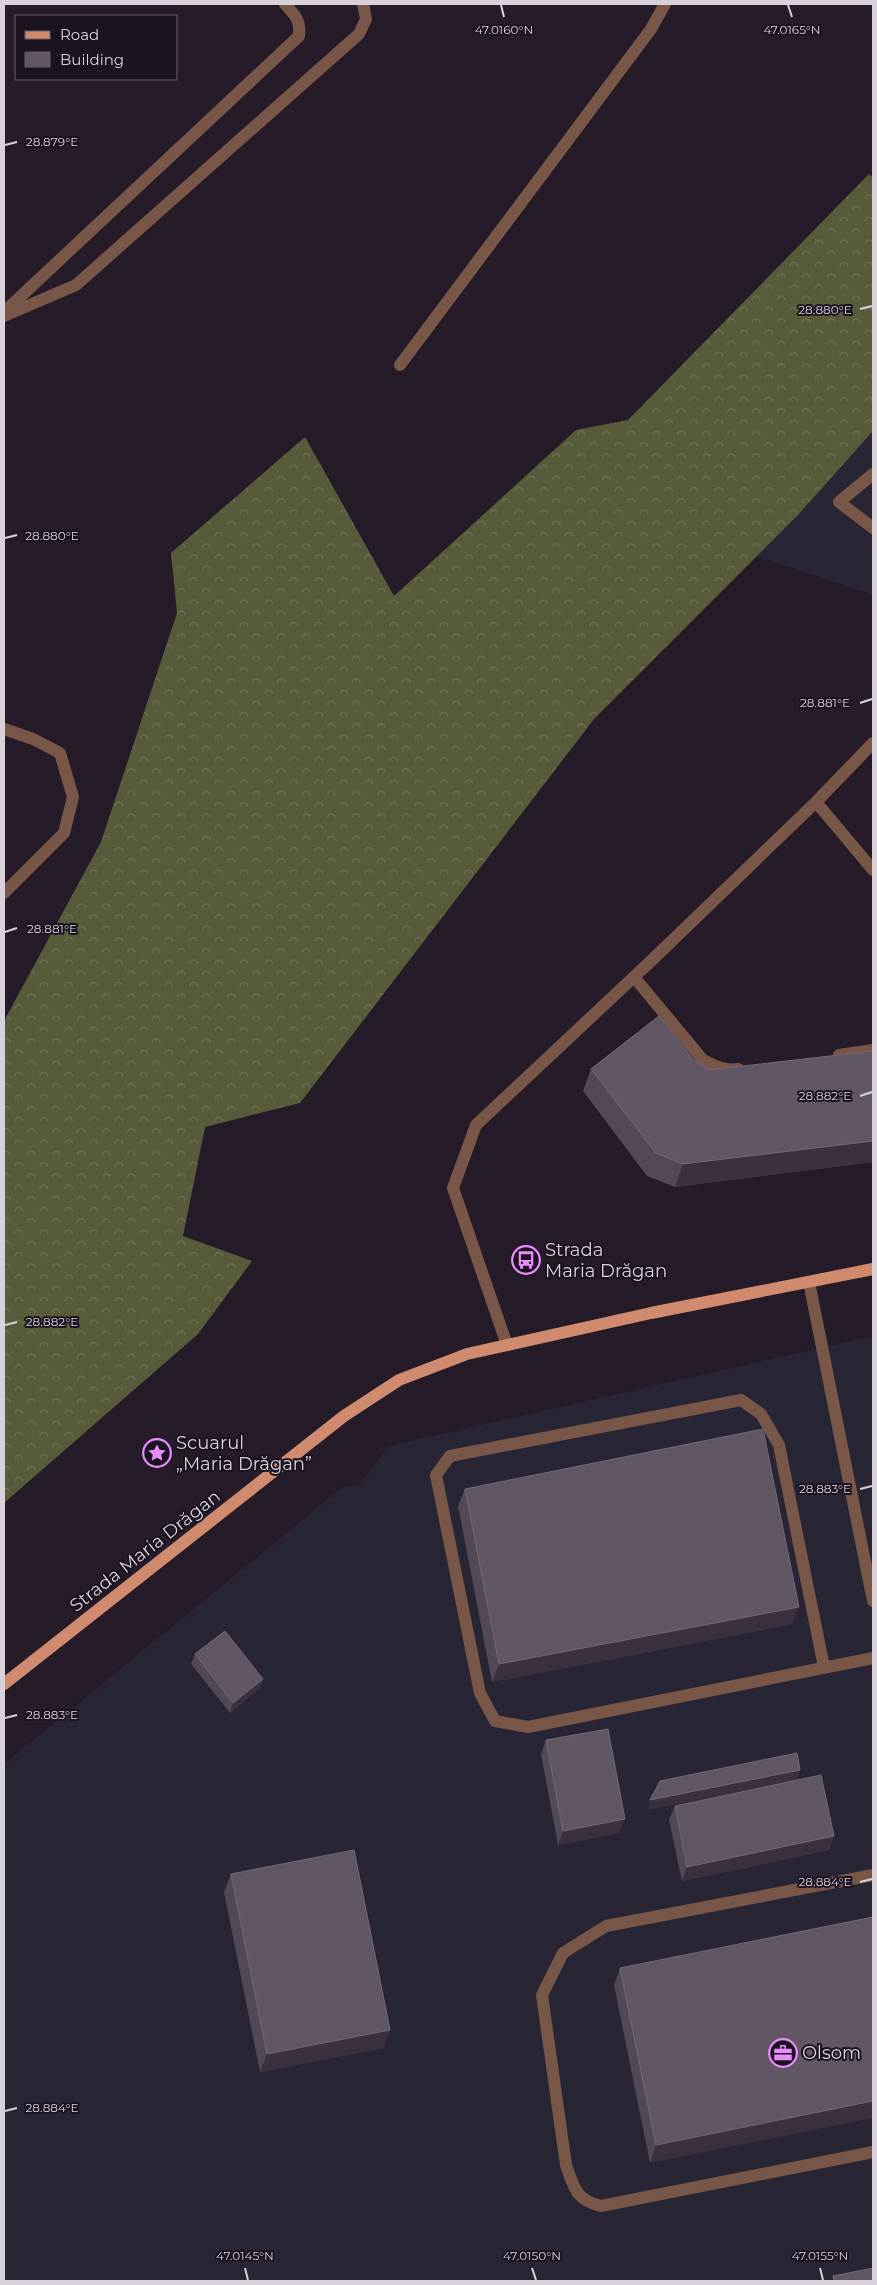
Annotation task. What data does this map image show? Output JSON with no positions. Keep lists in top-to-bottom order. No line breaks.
{"streets":{"main road":["Strada Maria Drăgan"]},"places":{"bus stop":["Strada Maria Drăgan"],"place":["Scuarul „Maria Drăgan”"],"office":["Olsom"]},"legend":["Road","Building"],"coordinates":["47.0160°N","47.0165°N","28.879°E","28.880°E","28.881°E","28.882°E","28.883°E","28.884°E","47.0145°N","47.0150°N","47.0155°N"]}
